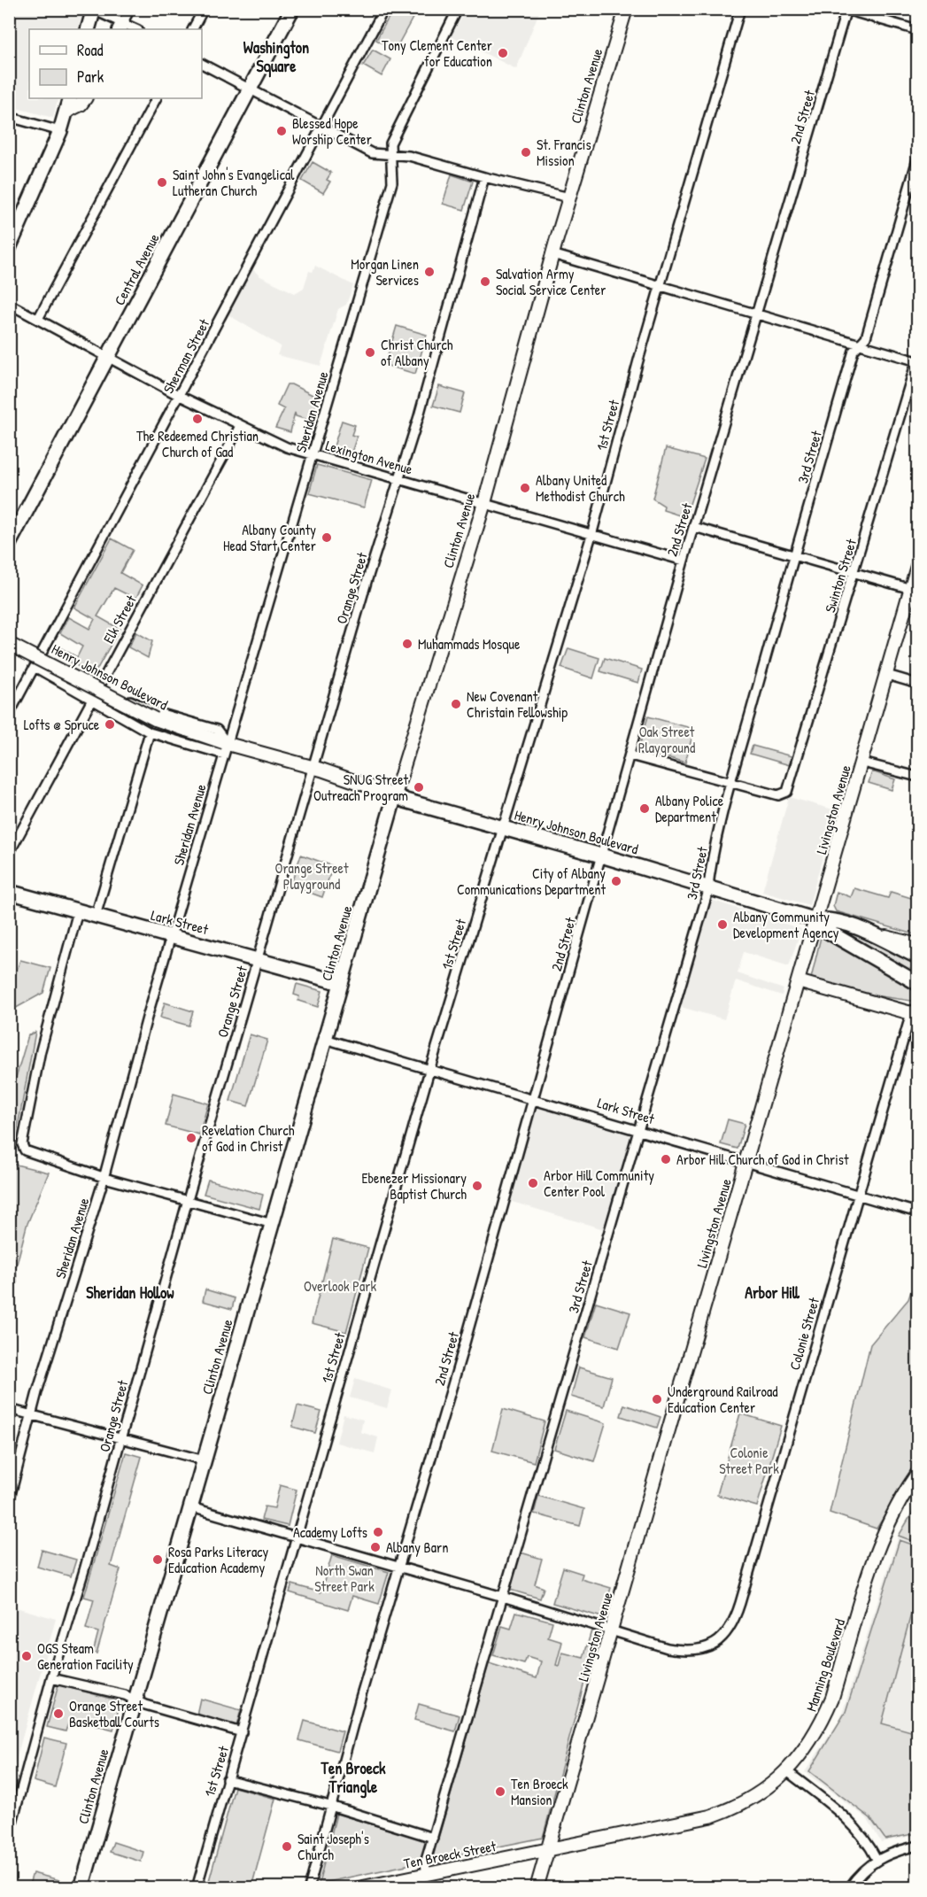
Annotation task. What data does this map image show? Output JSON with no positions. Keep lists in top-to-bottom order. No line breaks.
{"streets":{"main road":["Clinton Avenue","Central Avenue","Henry Johnson Boulevard","Lark Street"],"street":["2nd Street","Sherman Street","Sheridan Avenue","1st Street","Lexington Avenue","3rd Street","Swinton Street","Orange Street","Elk Street","Livingston Avenue","Colonie Street","Manning Boulevard","Ten Broeck Street"]},"crossings":[["Clinton Avenue","Lexington Avenue"],["Clinton Avenue","Henry Johnson Boulevard"],["Clinton Avenue","Lark Street"],["Clinton Avenue","Colonie Street"],["2nd Street","Lexington Avenue"],["2nd Street","Henry Johnson Boulevard"],["2nd Street","Lark Street"],["2nd Street","Colonie Street"],["Central Avenue","Lexington Avenue"],["Sherman Street","Lexington Avenue"],["Sherman Street","Henry Johnson Boulevard"],["Sheridan Avenue","Lexington Avenue"],["Sheridan Avenue","Henry Johnson Boulevard"],["Sheridan Avenue","Lark Street"],["1st Street","Lexington Avenue"],["1st Street","Henry Johnson Boulevard"],["1st Street","Lark Street"],["1st Street","Colonie Street"],["Lexington Avenue","Orange Street"],["Lexington Avenue","Elk Street"],["3rd Street","Swinton Street"],["3rd Street","Henry Johnson Boulevard"],["3rd Street","Lark Street"],["3rd Street","Colonie Street"],["3rd Street","Ten Broeck Street"],["Orange Street","Henry Johnson Boulevard"],["Orange Street","Lark Street"],["Elk Street","Henry Johnson Boulevard"],["Henry Johnson Boulevard","Livingston Avenue"],["Livingston Avenue","Lark Street"],["Livingston Avenue","Colonie Street"],["Livingston Avenue","Manning Boulevard"],["Livingston Avenue","Ten Broeck Street"],["Lark Street","Colonie Street"],["Manning Boulevard","Ten Broeck Street"]],"districts":["Washington Square","Sheridan Hollow","Arbor Hill","Ten Broeck Triangle"],"parks":["Oak Street Playground","Orange Street Playground","Overlook Park","Colonie Street Park","North Swan Street Park"],"places":["Tony Clement Center for Education","Blessed Hope Worship Center","St. Francis Mission","Saint John's Evangelical Lutheran Church","Morgan Linen Services","Salvation Army Social Service Center","Christ Church of Albany","The Redeemed Christian Church of Gad","Albany United Methodist Church","Albany County Head Start Center","Muhammads Mosque","New Covenant Christain Fellowship","Lofts @ Spruce","SNUG Street Outreach Program","Albany Police Department","City of Albany Communications Department","Albany Community Development Agency","Revelation Church of God in Christ","Arbor Hill Church of God in Christ","Arbor Hill Community Center Pool","Ebenezer Missionary Baptist Church","Underground Railroad Education Center","Academy Lofts","Albany Barn","Rosa Parks Literacy Education Academy","OGS Steam Generation Facility","Orange Street Basketball Courts","Ten Broeck Mansion","Saint Joseph's Church"],"legend":["Road","Park"]}
